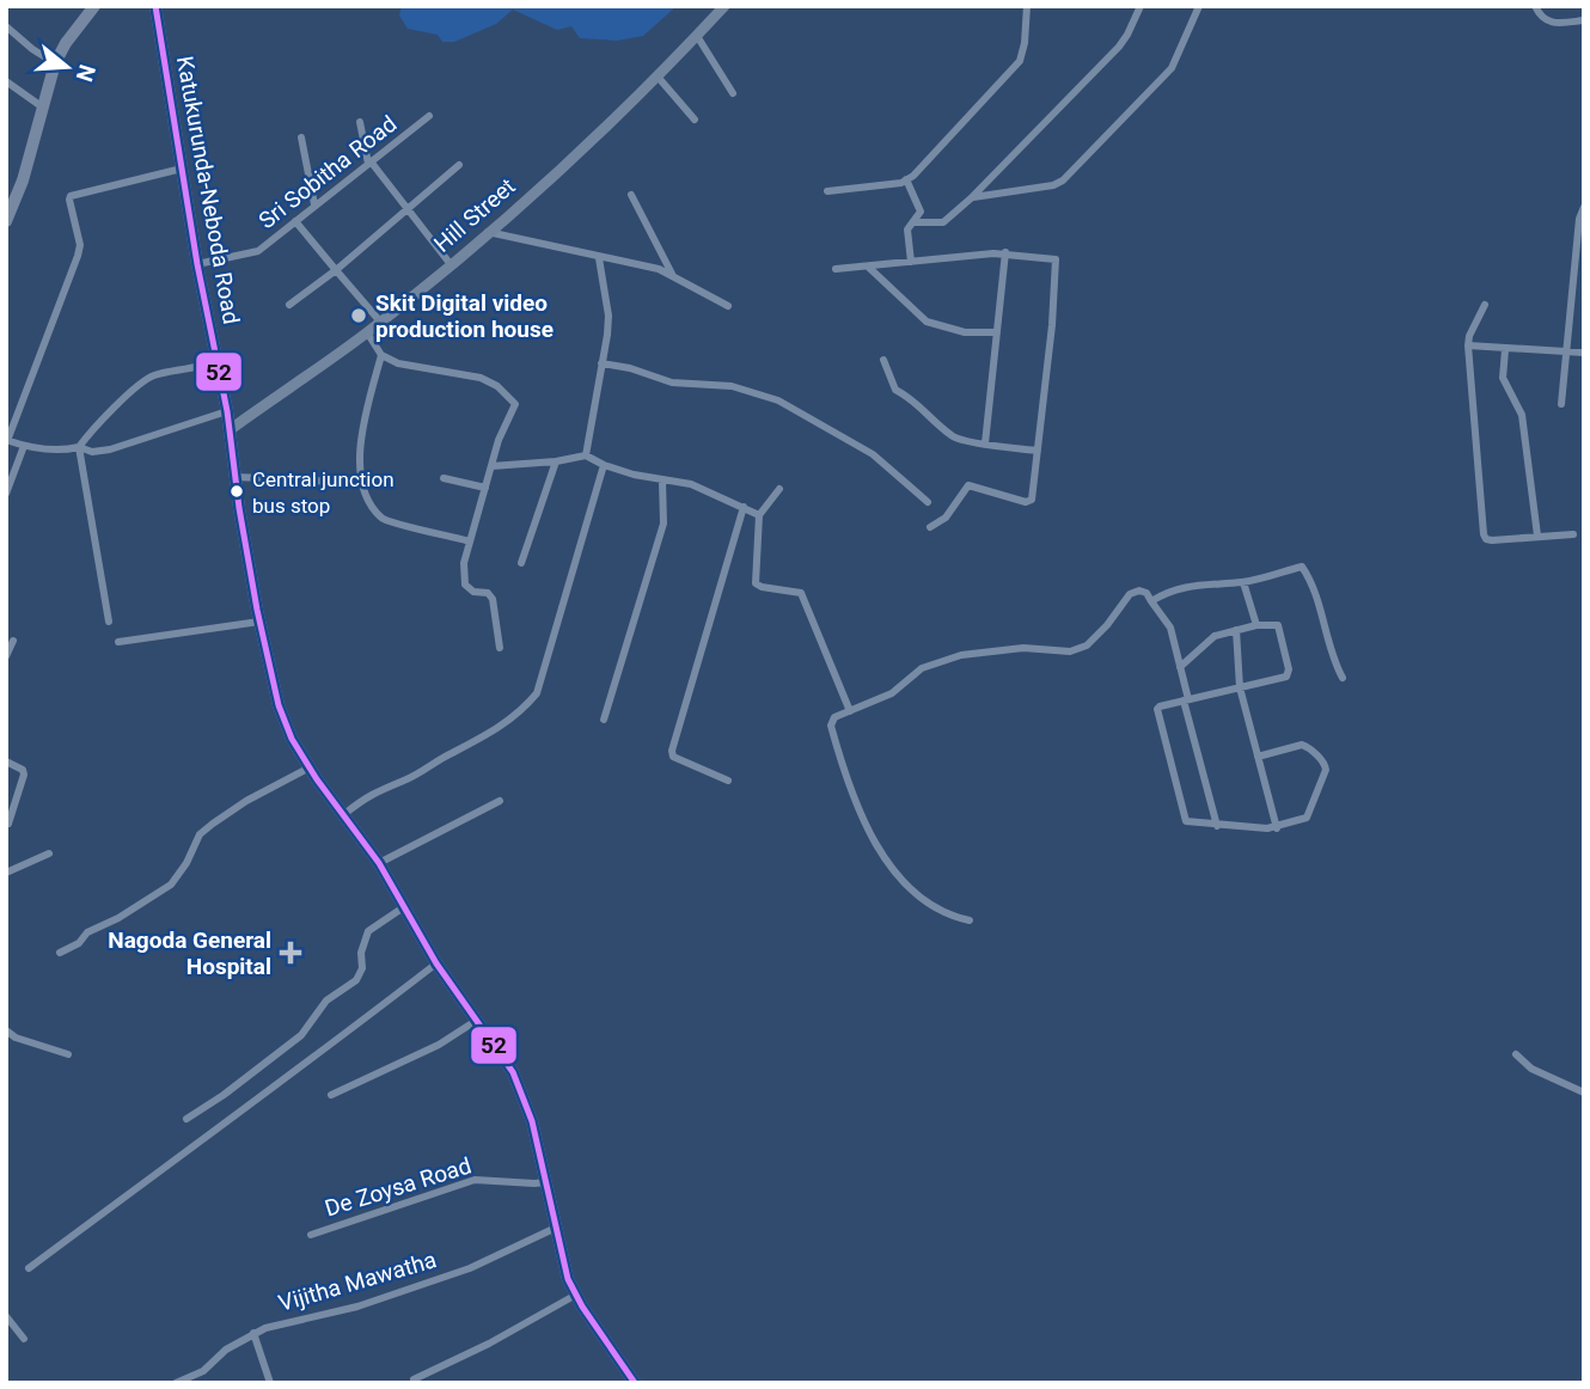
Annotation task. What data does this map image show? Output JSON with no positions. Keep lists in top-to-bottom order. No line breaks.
{"streets":{"main road":["Katukurunda-Neboda Road","Hill Street"],"street":["Sri Sobitha Road","De Zoysa Road","Vijitha Mawatha"]},"crossings":[["Sri Sobitha Road","Katukurunda-Neboda Road"],["Katukurunda-Neboda Road","Hill Street"],["Katukurunda-Neboda Road","De Zoysa Road"],["Katukurunda-Neboda Road","Vijitha Mawatha"]],"places":{"other":["Skit Digital video production house","Central junction bus stop"],"health":["Nagoda General Hospital"]},"lines":["transit line 52"],"north":"right"}
